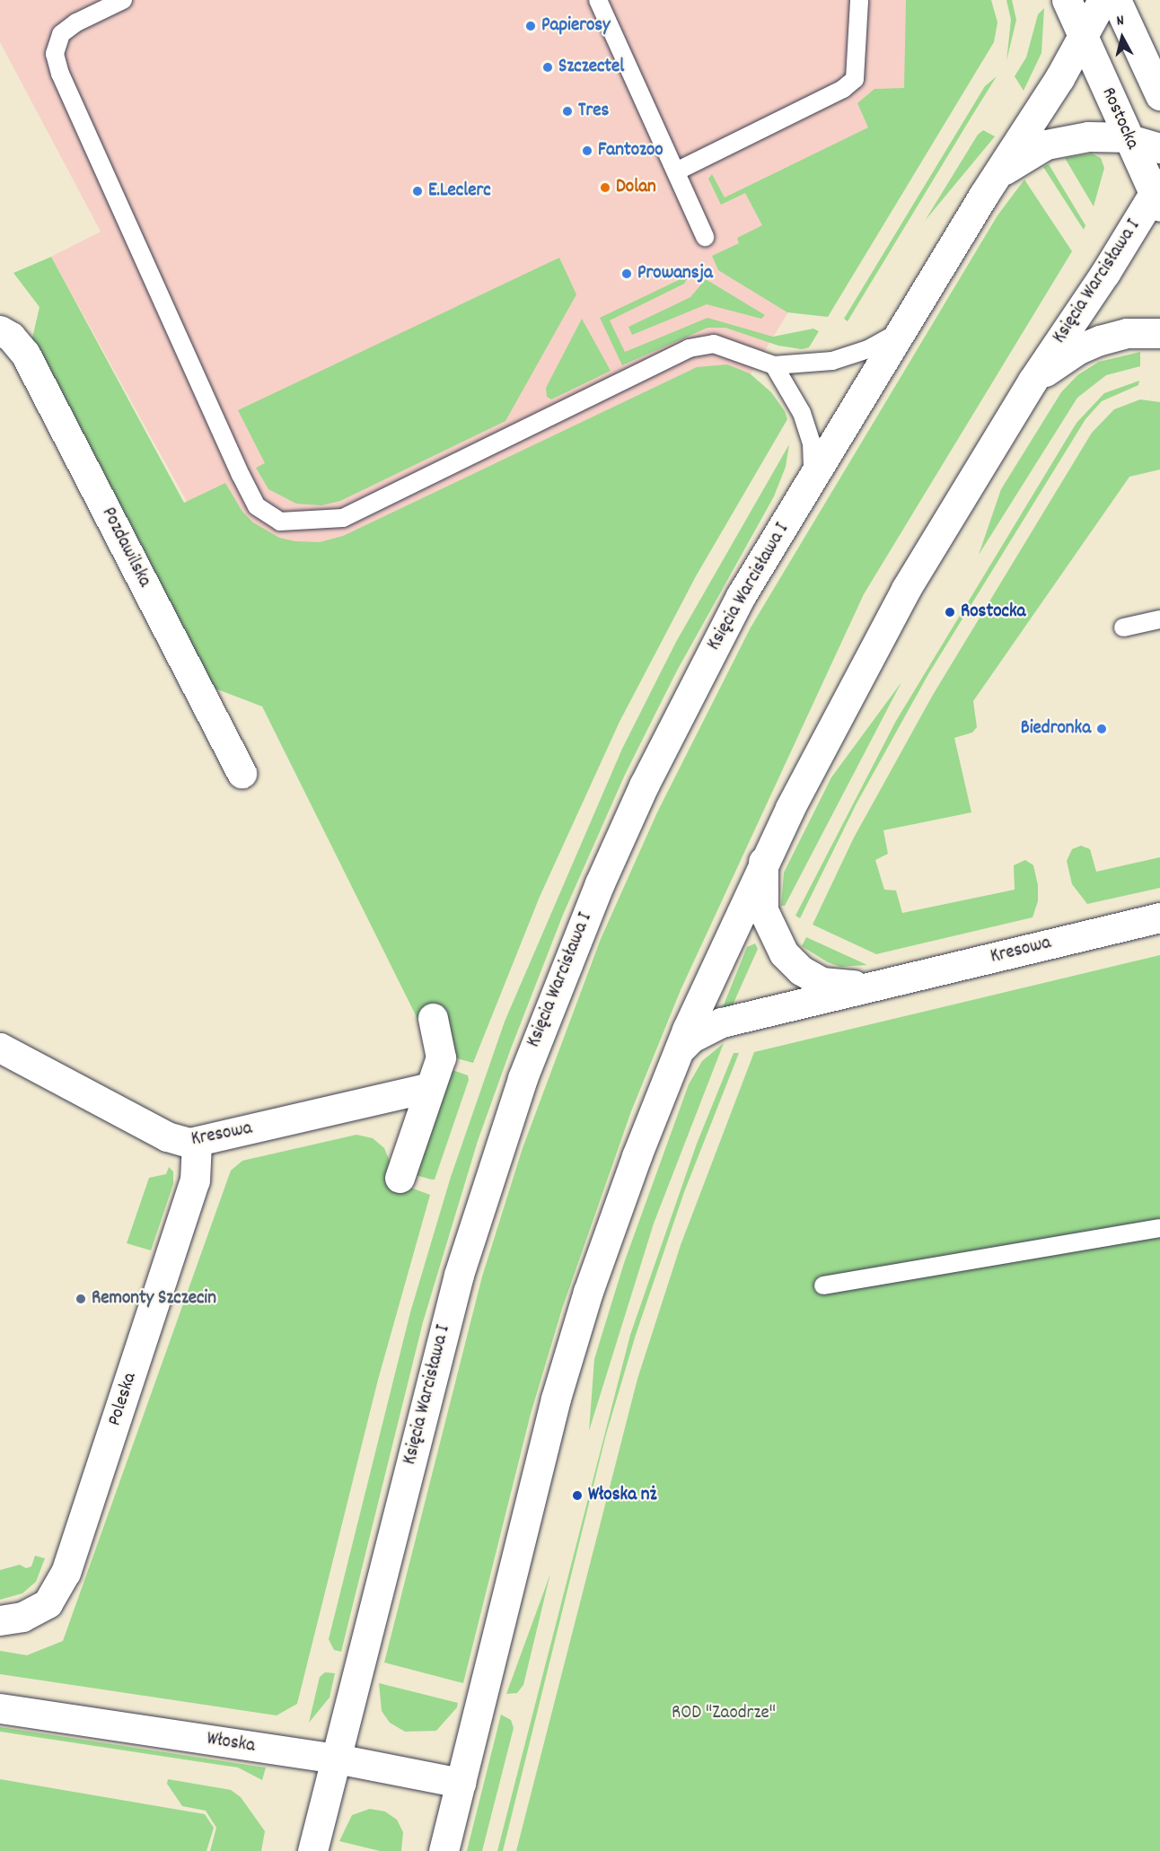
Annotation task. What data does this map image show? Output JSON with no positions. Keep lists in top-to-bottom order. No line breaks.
{"streets":{"street":["Rostocka","Księcia Warcisława I","Pozdawilska","Kresowa","Poleska","Włoska"]},"crossings":[["Rostocka","Księcia Warcisława I"],["Księcia Warcisława I","Kresowa"],["Księcia Warcisława I","Włoska"],["Kresowa","Poleska"]],"parks":["ROD \"Zaodrze\""],"places":["Papierosy","Szczectel","Tres","Fantozoo","Dolan","E.Leclerc","Prowansja","Rostocka","Biedronka","Remonty Szczecin","Włoska nż"],"north":"top"}
